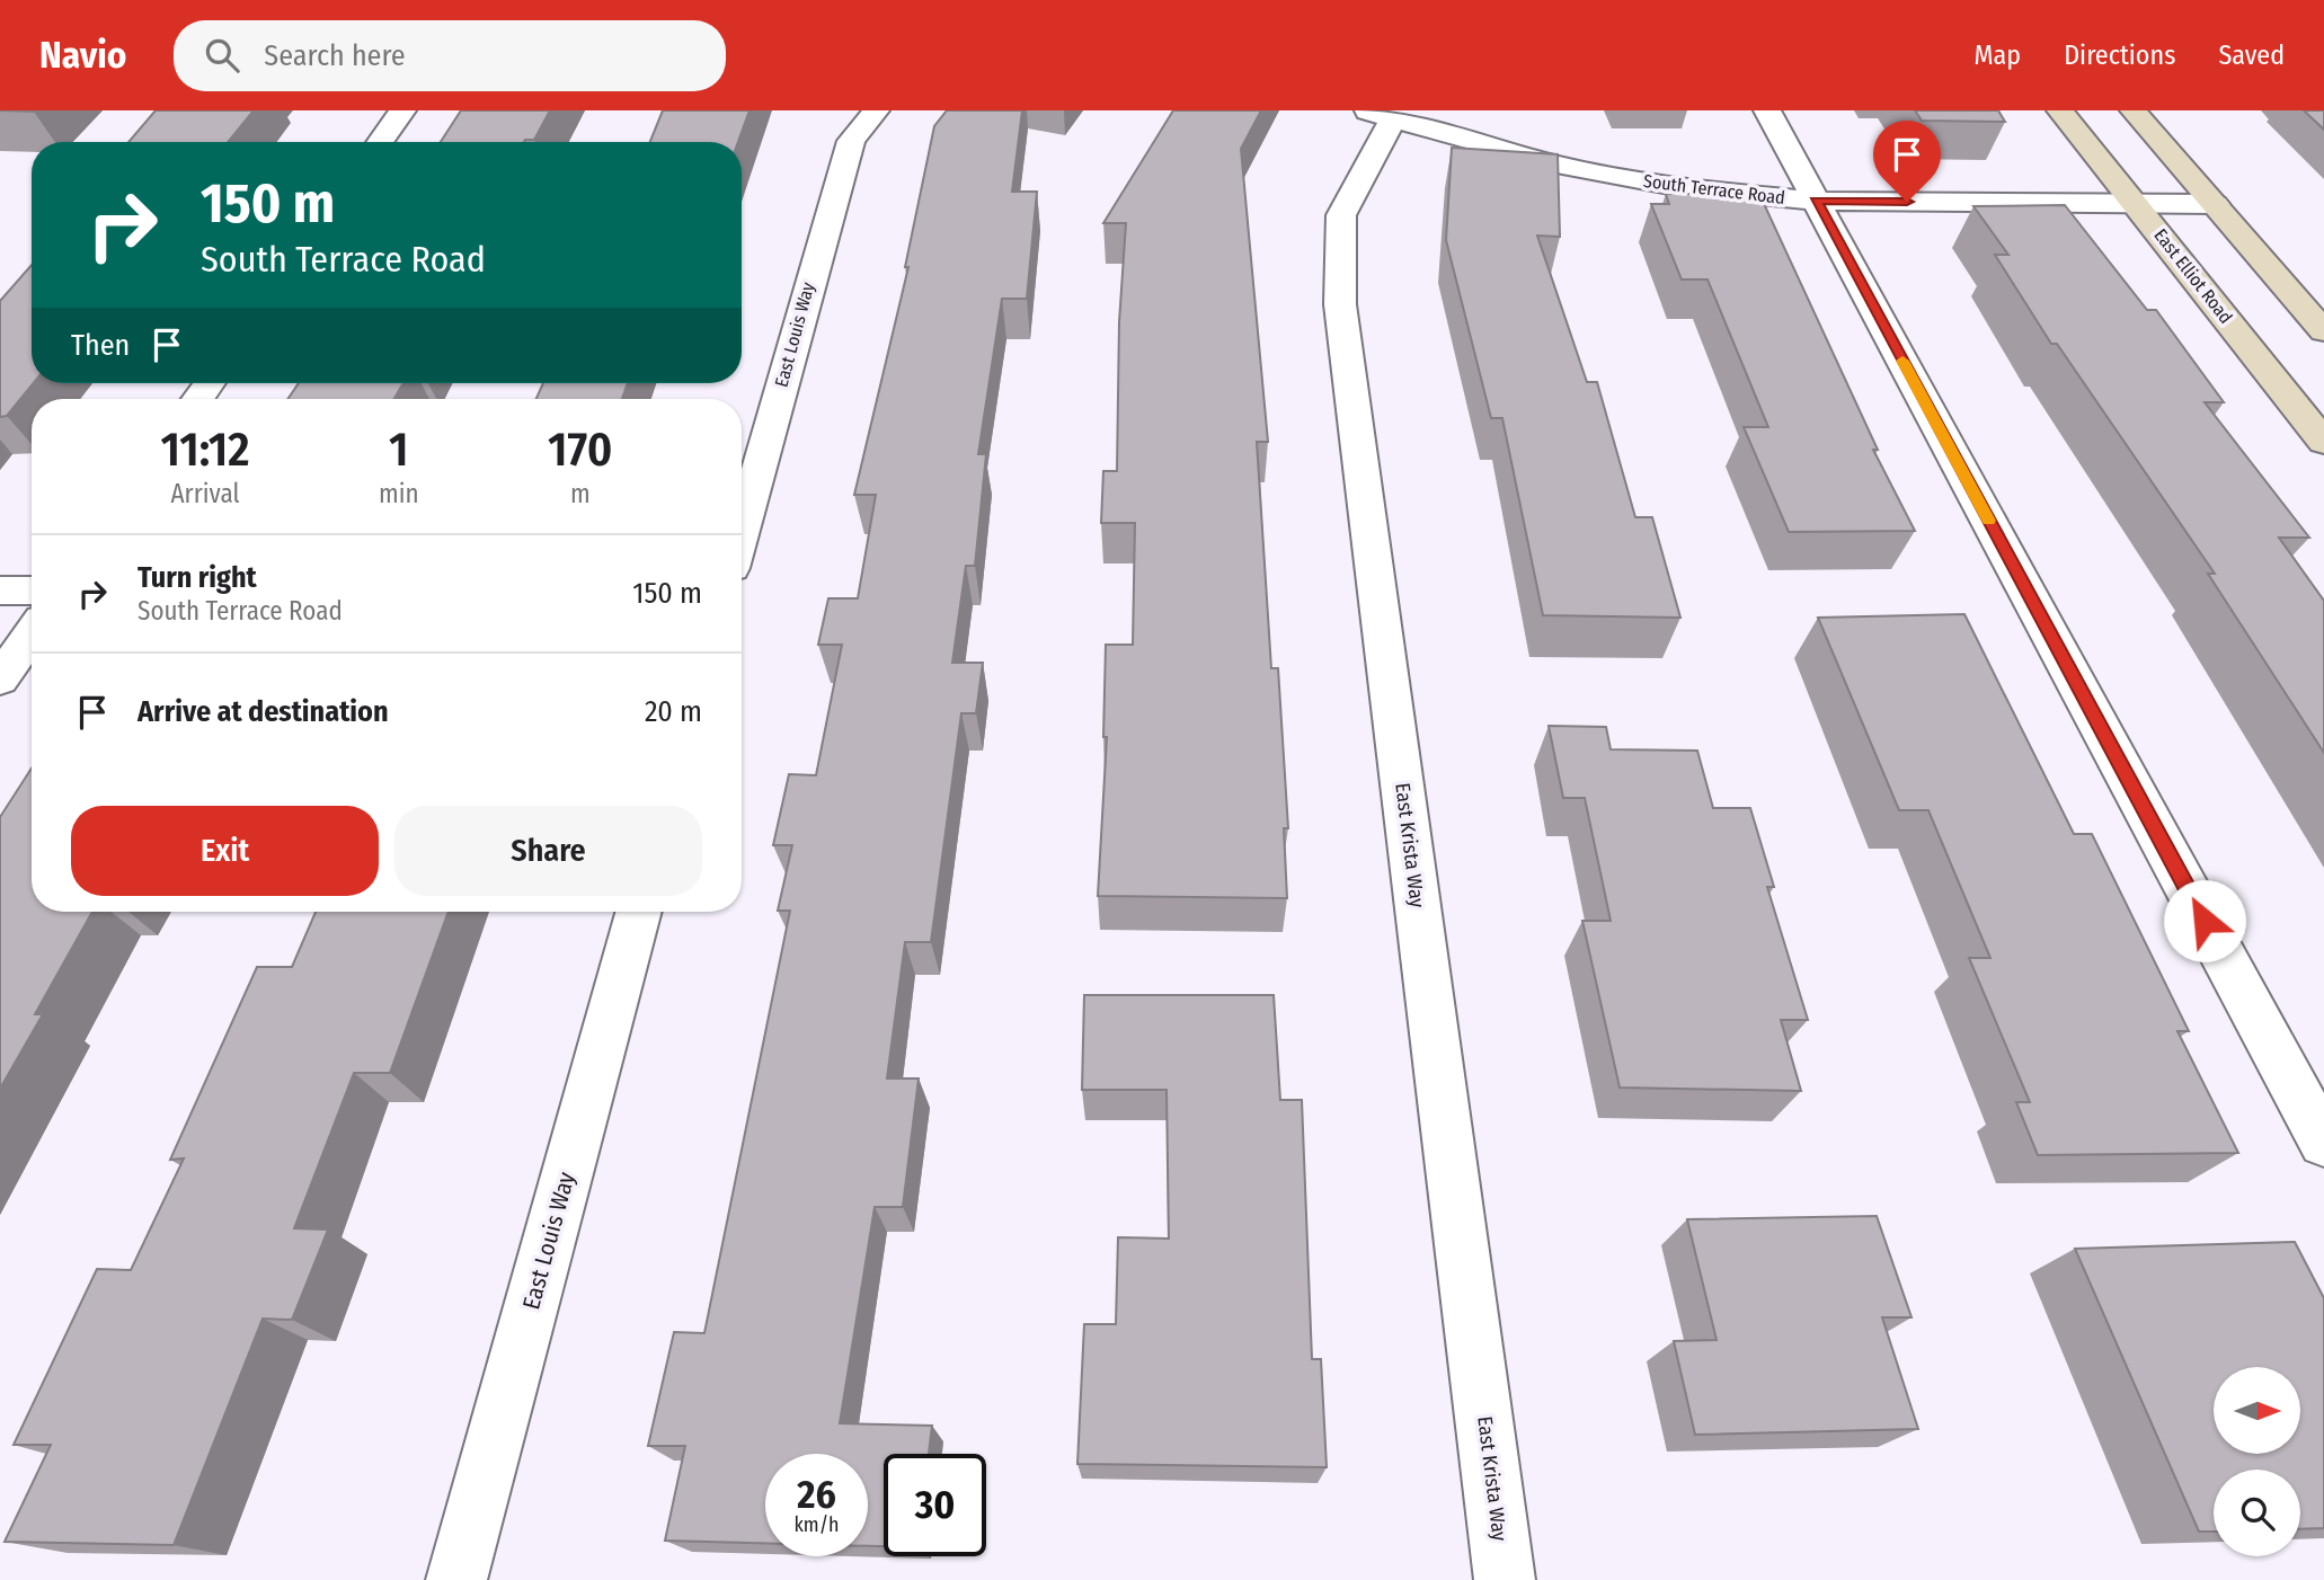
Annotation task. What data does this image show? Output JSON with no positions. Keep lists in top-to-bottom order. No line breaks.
{"streets":{"main road":["East Elliot Road"],"street":["South Terrace Road","East Louis Way","East Krista Way"]},"crossings":[["South Terrace Road","East Elliot Road"],["South Terrace Road","East Krista Way"]],"north":"right","page":{"header":"Navio","search":"Search here","nav":["Map","Directions","Saved"],"turn":["150 m","South Terrace Road"],"then":"Then","eta":["11:12","Arrival","1","min","170","m"],"list":[{"name":"Turn right","note":"South Terrace Road","value":"150 m"},{"name":"Arrive at destination","value":"20 m"}],"buttons":["Exit","Share"],"speed":"26 km/h","limit":"30"}}
